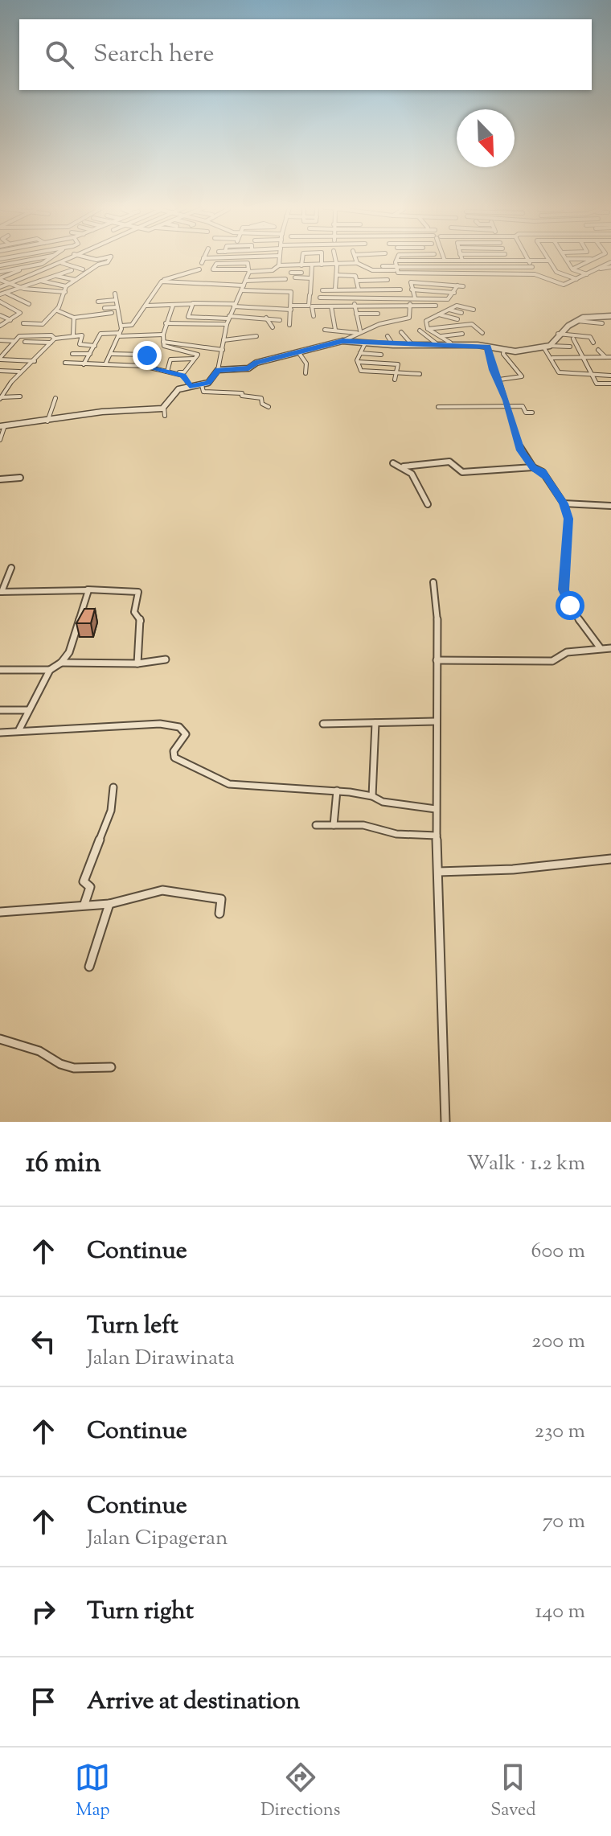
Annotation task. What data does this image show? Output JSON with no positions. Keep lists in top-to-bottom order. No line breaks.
{"north":"bottom right","page":{"search":"Search here","heading":["16 min","Walk · 1.2 km"],"list":[["Continue","600 m"],["Turn left","Jalan Dirawinata","200 m"],["Continue","230 m"],["Continue","Jalan Cipageran","70 m"],["Turn right","140 m"],"Arrive at destination"],"nav":["Map","Directions","Saved"]}}
